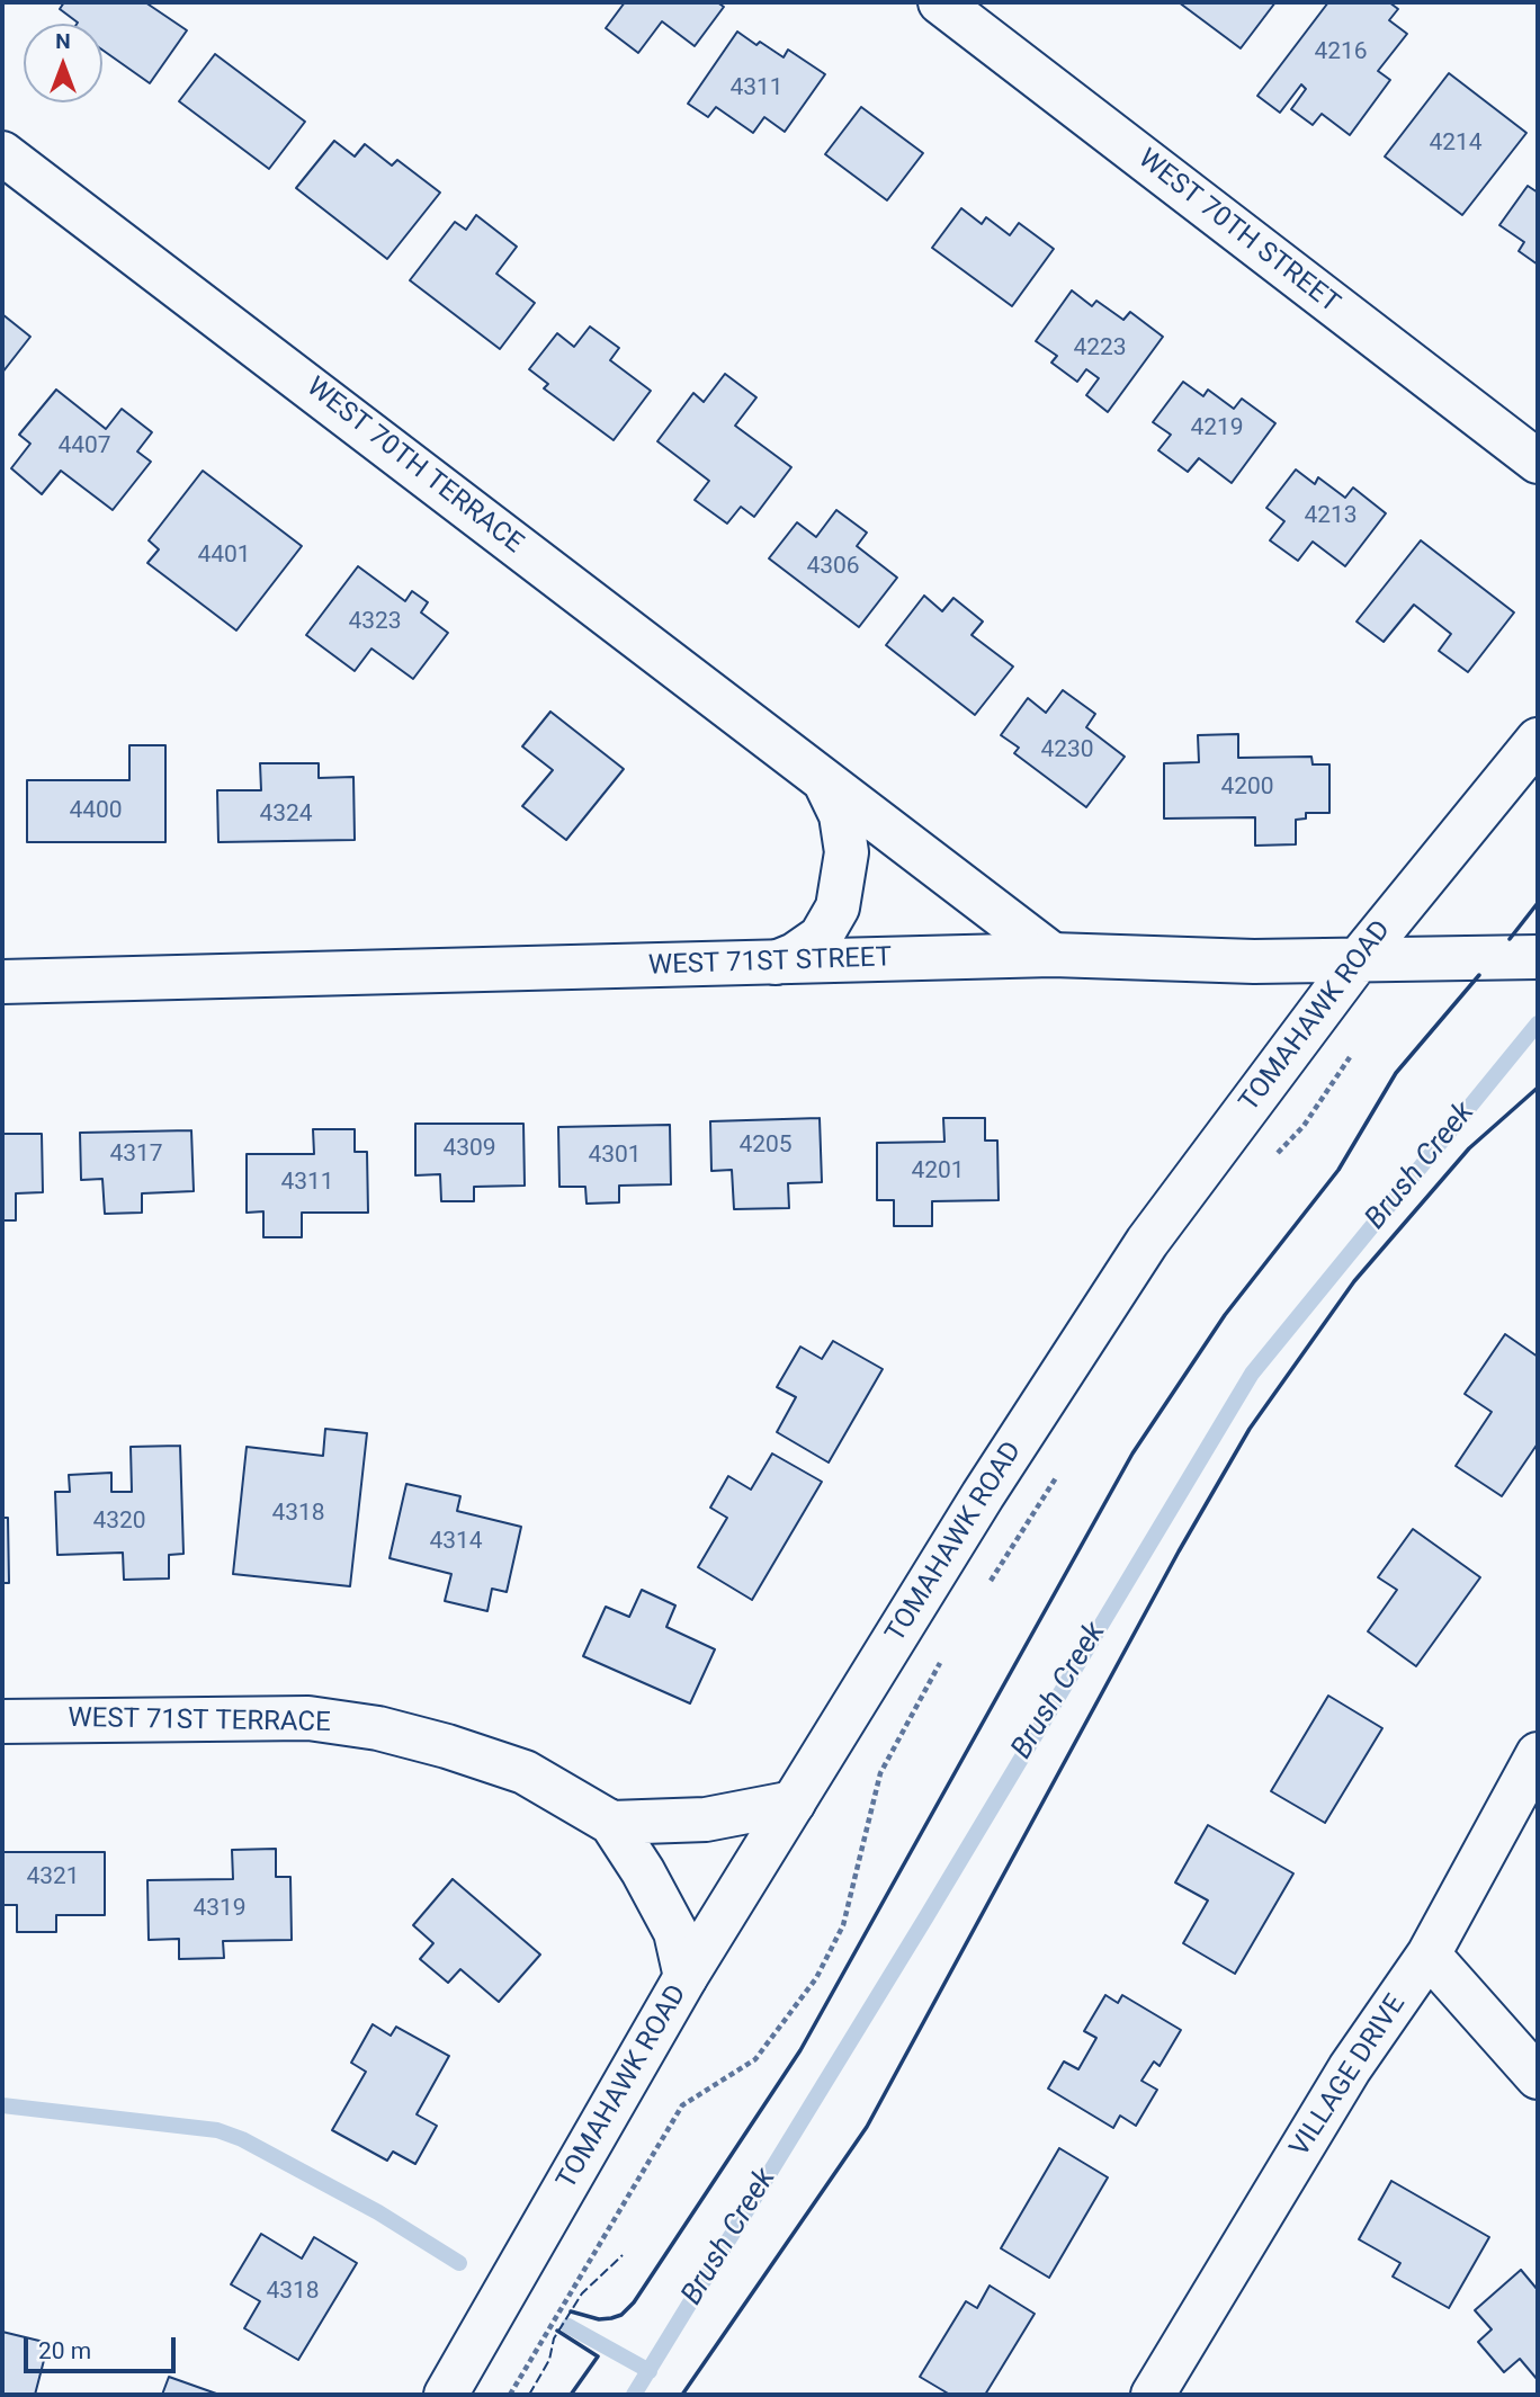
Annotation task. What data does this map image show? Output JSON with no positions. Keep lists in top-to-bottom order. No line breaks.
{"streets":{"street":["WEST 70TH STREET","WEST 70TH TERRACE","WEST 71ST STREET","TOMAHAWK ROAD","WEST 71ST TERRACE","VILLAGE DRIVE"]},"crossings":[["WEST 70TH TERRACE","WEST 71ST STREET"],["WEST 71ST STREET","TOMAHAWK ROAD"],["TOMAHAWK ROAD","WEST 71ST TERRACE"]],"water":["Brush Creek"],"house_numbers":["4216","4311","4214","4223","4219","4407","4213","4401","4306","4323","4230","4200","4400","4324","4205","4309","4317","4301","4201","4311","4318","4320","4314","4321","4319","4318"],"scale_bar":"20 m","north":"top"}
